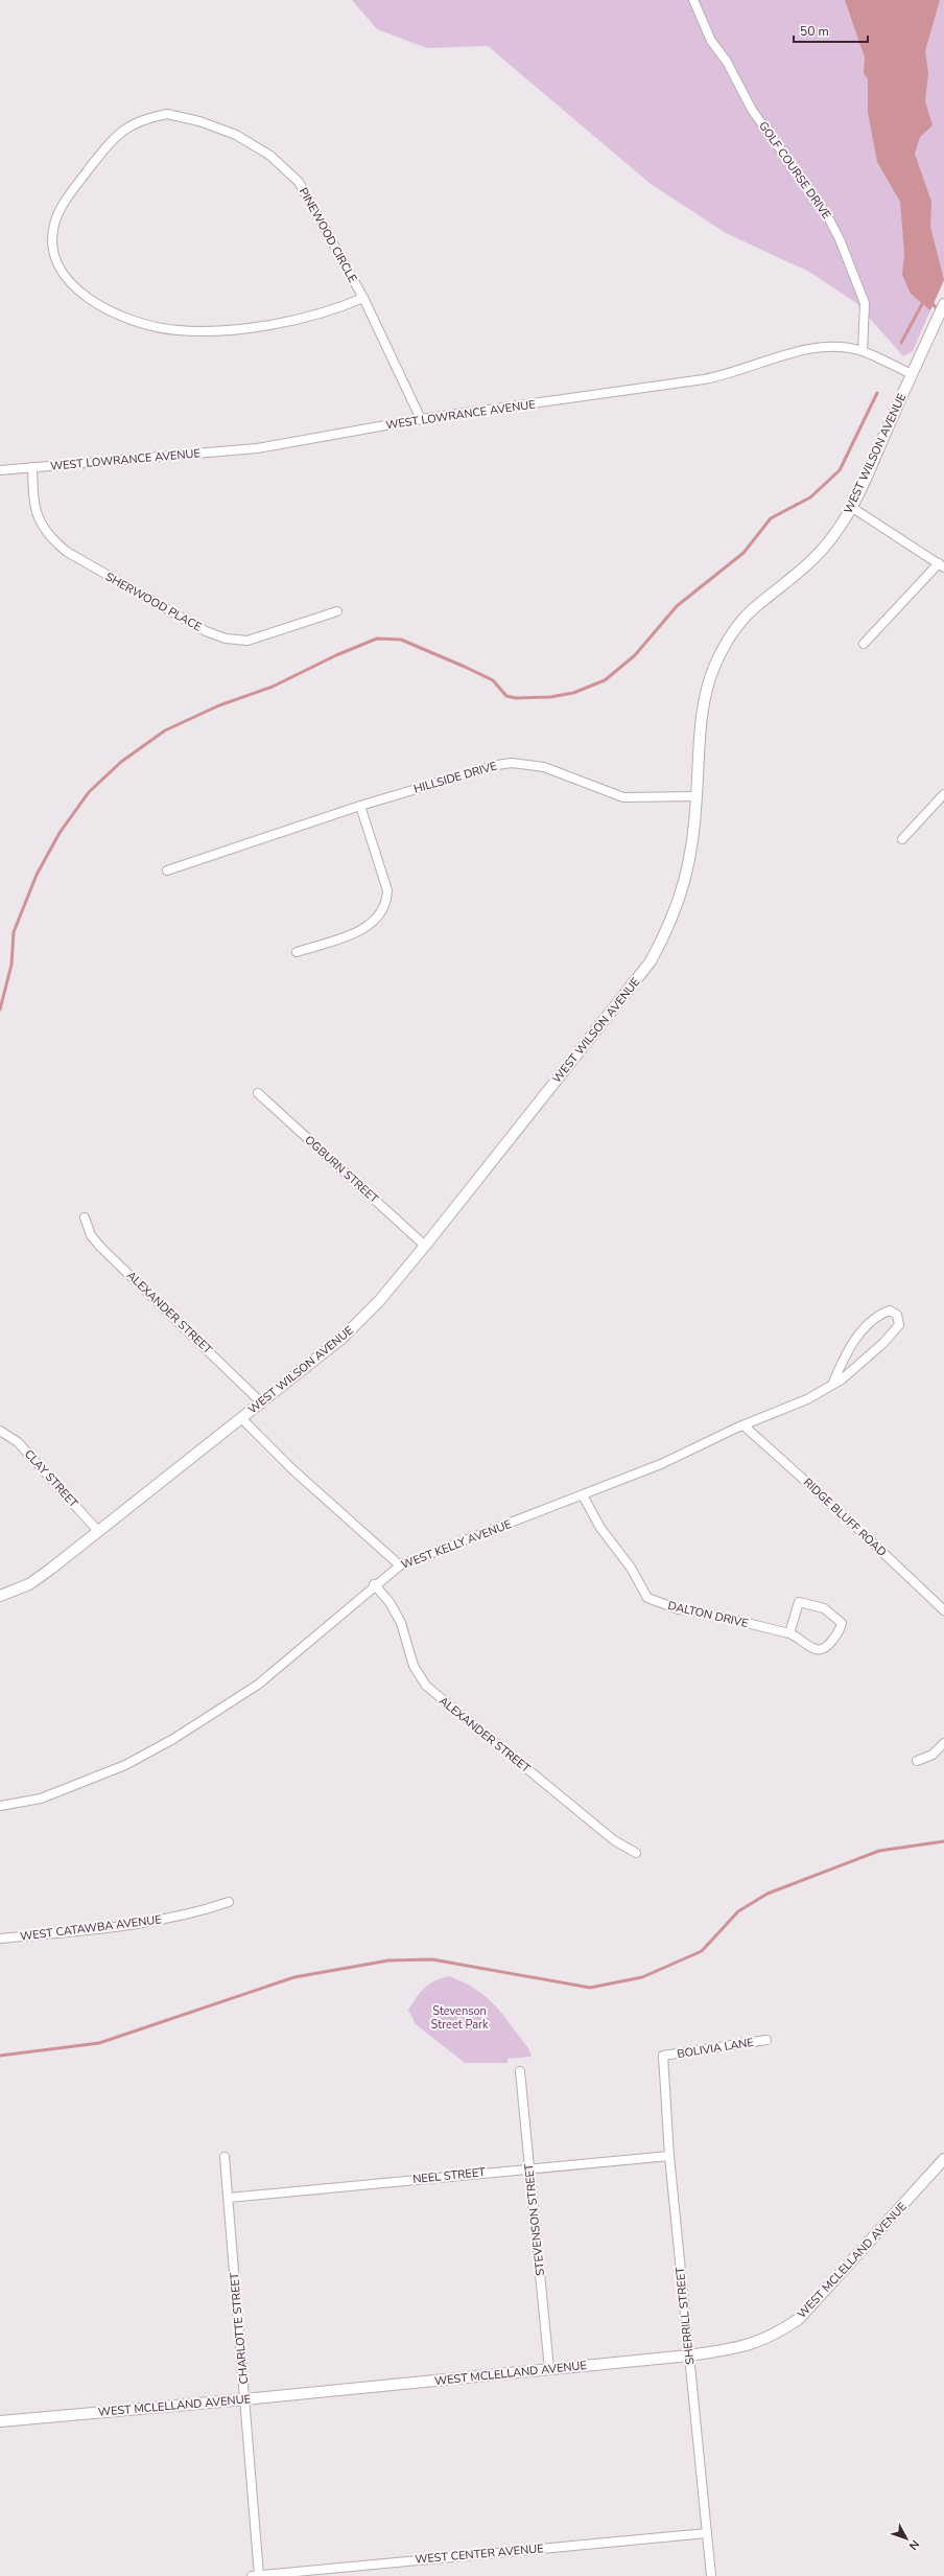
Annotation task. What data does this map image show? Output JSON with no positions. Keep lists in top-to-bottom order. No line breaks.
{"streets":{"street":["GOLF COURSE DRIVE","PINEWOOD CIRCLE","WEST LOWRANCE AVENUE","WEST WILSON AVENUE","SHERWOOD PLACE","HILLSIDE DRIVE","OGBURN STREET","ALEXANDER STREET","CLAY STREET","RIDGE BLUFF ROAD","WEST KELLY AVENUE","DALTON DRIVE","WEST CATAWBA AVENUE","BOLIVIA LANE","NEEL STREET","STEVENSON STREET","WEST MCLELLAND AVENUE","SHERRILL STREET","CHARLOTTE STREET","WEST CENTER AVENUE"]},"crossings":[["GOLF COURSE DRIVE","WEST LOWRANCE AVENUE"],["PINEWOOD CIRCLE","WEST LOWRANCE AVENUE"],["WEST LOWRANCE AVENUE","WEST WILSON AVENUE"],["WEST LOWRANCE AVENUE","SHERWOOD PLACE"],["WEST WILSON AVENUE","HILLSIDE DRIVE"],["WEST WILSON AVENUE","OGBURN STREET"],["WEST WILSON AVENUE","ALEXANDER STREET"],["WEST WILSON AVENUE","CLAY STREET"],["ALEXANDER STREET","WEST KELLY AVENUE"],["RIDGE BLUFF ROAD","WEST KELLY AVENUE"],["WEST KELLY AVENUE","DALTON DRIVE"],["BOLIVIA LANE","SHERRILL STREET"],["NEEL STREET","STEVENSON STREET"],["NEEL STREET","SHERRILL STREET"],["NEEL STREET","CHARLOTTE STREET"],["STEVENSON STREET","WEST MCLELLAND AVENUE"],["WEST MCLELLAND AVENUE","SHERRILL STREET"],["WEST MCLELLAND AVENUE","CHARLOTTE STREET"],["SHERRILL STREET","WEST CENTER AVENUE"],["CHARLOTTE STREET","WEST CENTER AVENUE"]],"parks":["Stevenson Street Park"],"scale_bar":"50 m","north":"bottom right"}
